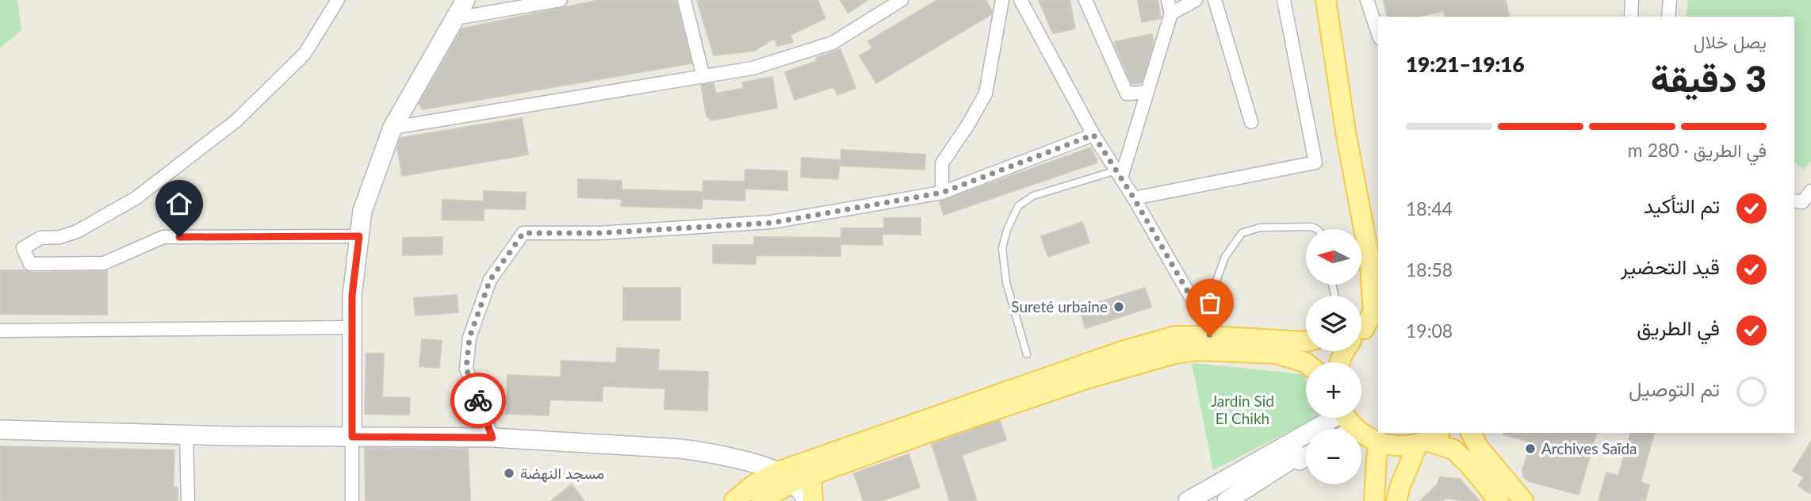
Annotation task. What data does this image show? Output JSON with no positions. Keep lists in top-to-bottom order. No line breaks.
{"parks":["Jardin Sid El Chikh"],"places":["Sureté urbaine","Archives Saïda","مسجد النهضة"],"north":"left","page":{"heading":["3 دقيقة","يصل خلال","19:16–19:21"],"bar":"في الطريق · 280 m","list":[["تم التأكيد","18:44"],["قيد التحضير","18:58"],["في الطريق","19:08"],"تم التوصيل"],"map_buttons":["+","−"]}}
